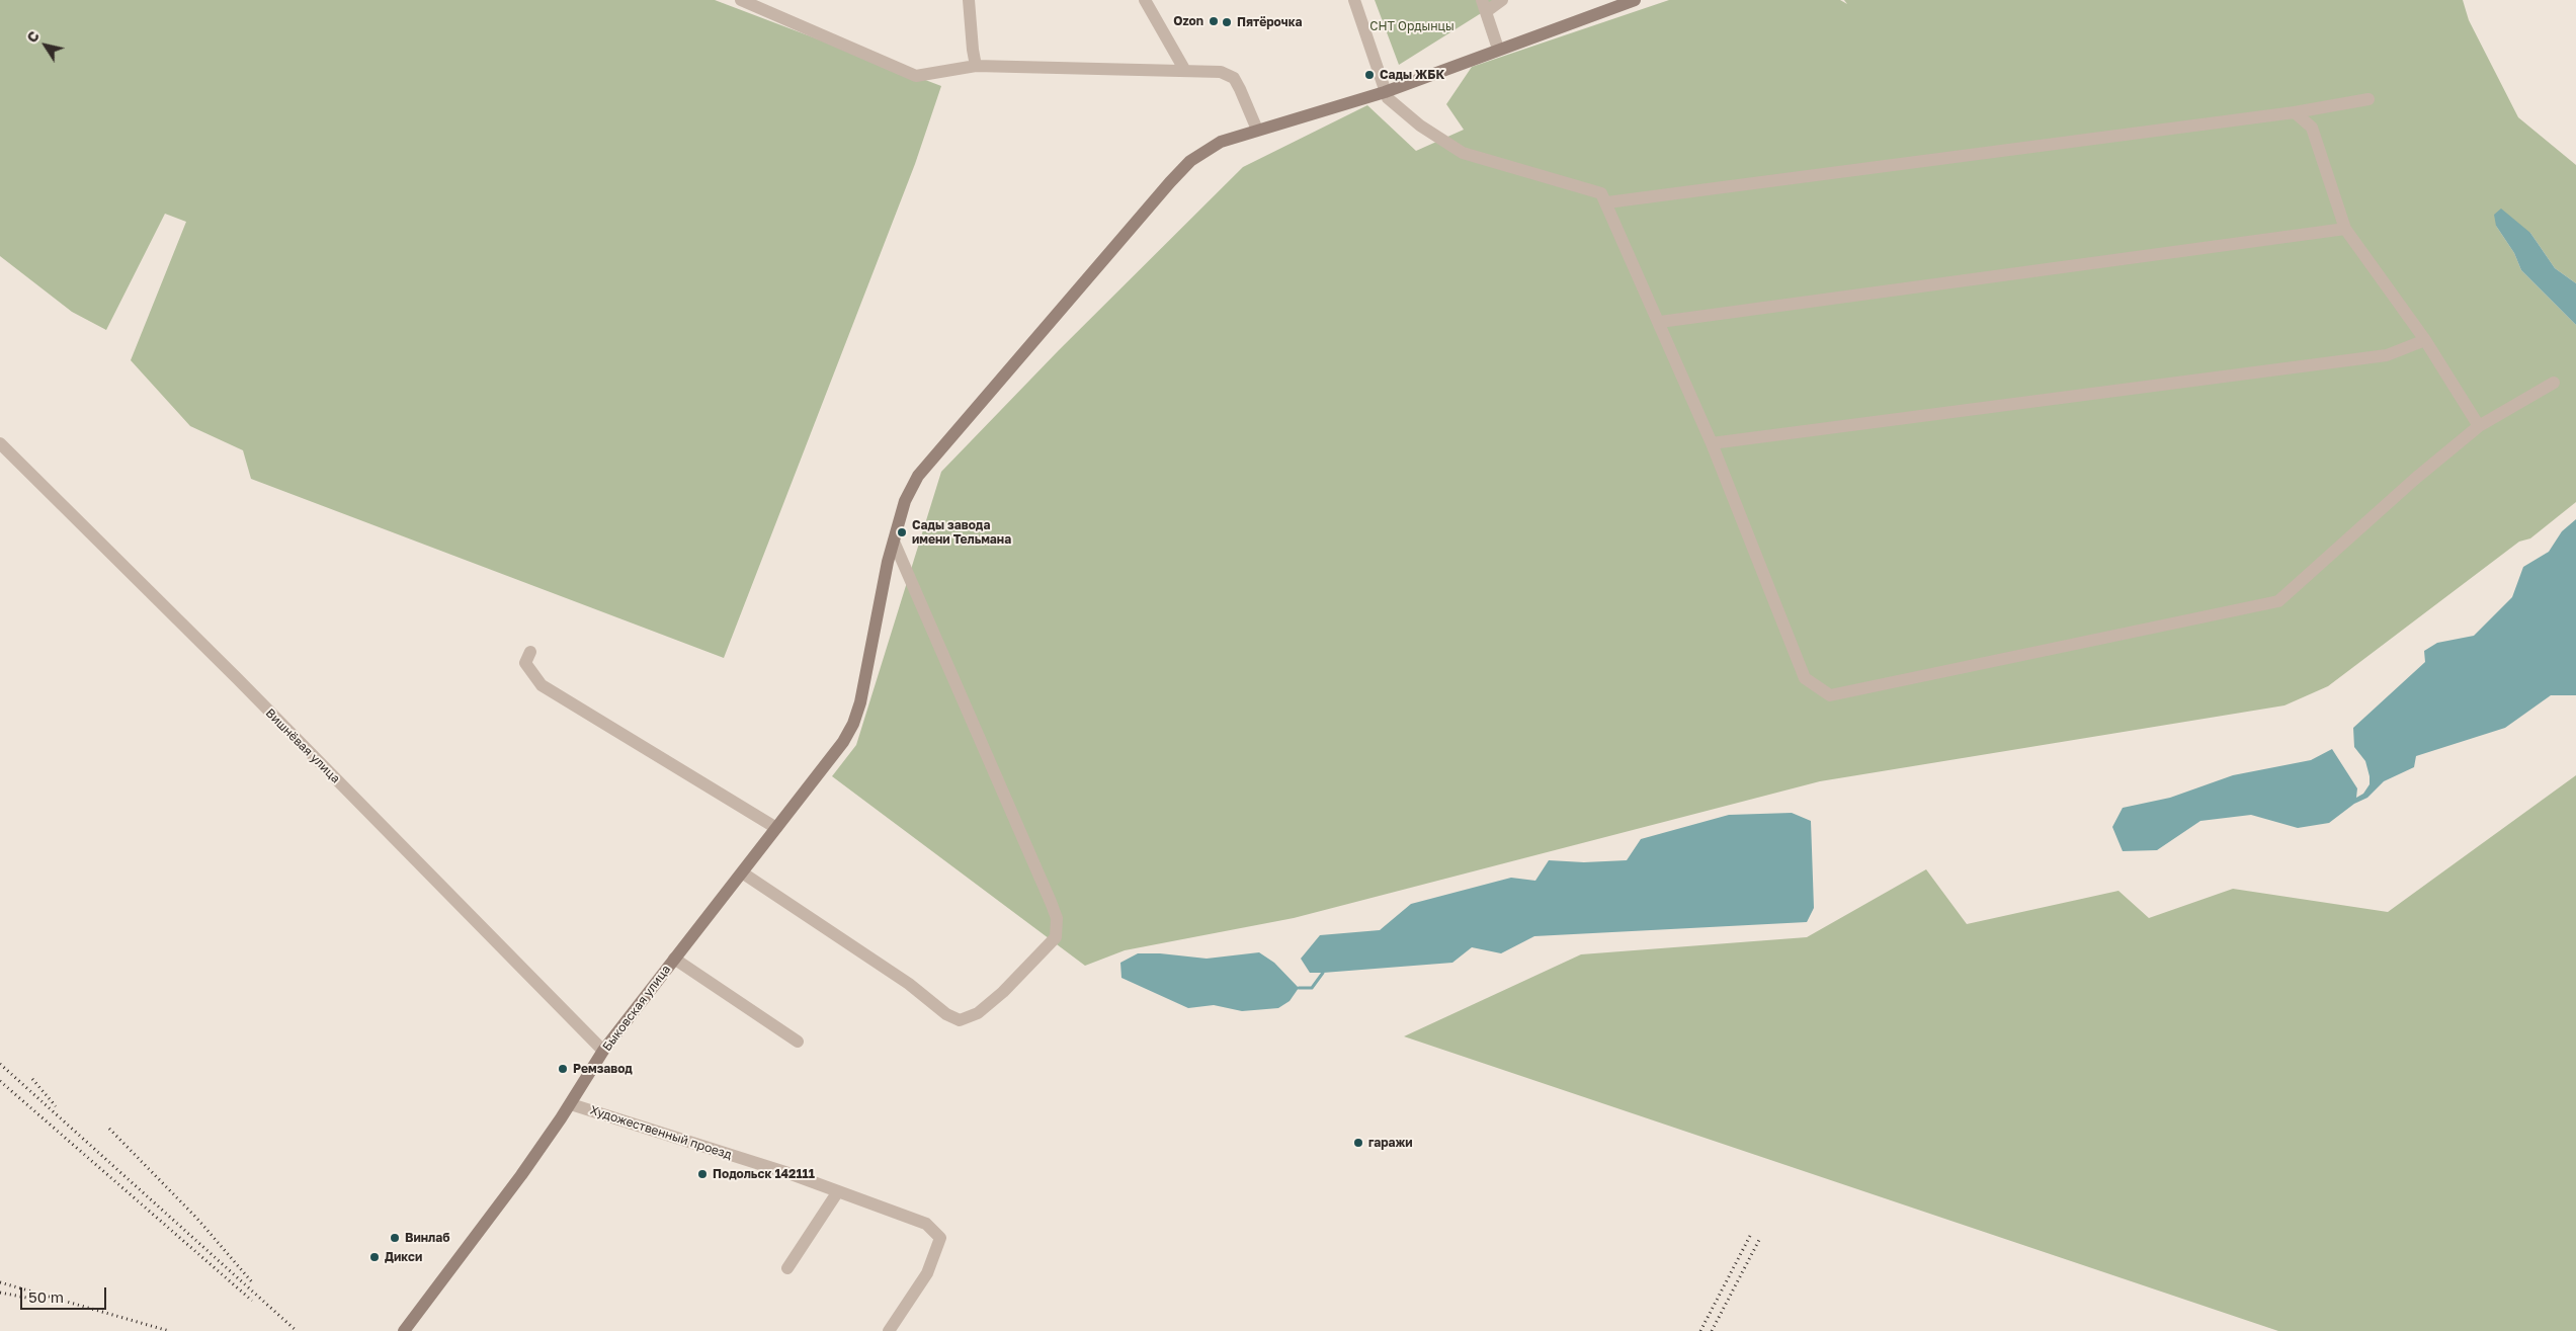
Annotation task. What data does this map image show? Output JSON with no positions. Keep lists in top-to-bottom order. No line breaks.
{"streets":{"street":["Вишнёвая улица","Быковская улица","Художественный проезд"]},"crossings":[["Вишнёвая улица","Быковская улица"],["Быковская улица","Художественный проезд"]],"parks":["СНТ Ордынцы"],"places":["Ozon","Пятёрочка","Сады ЖБК","Сады завода имени Тельмана","Ремзавод","гаражи","Подольск 142111","Винлаб","Дикси"],"scale_bar":"50 m","north":"top left"}
